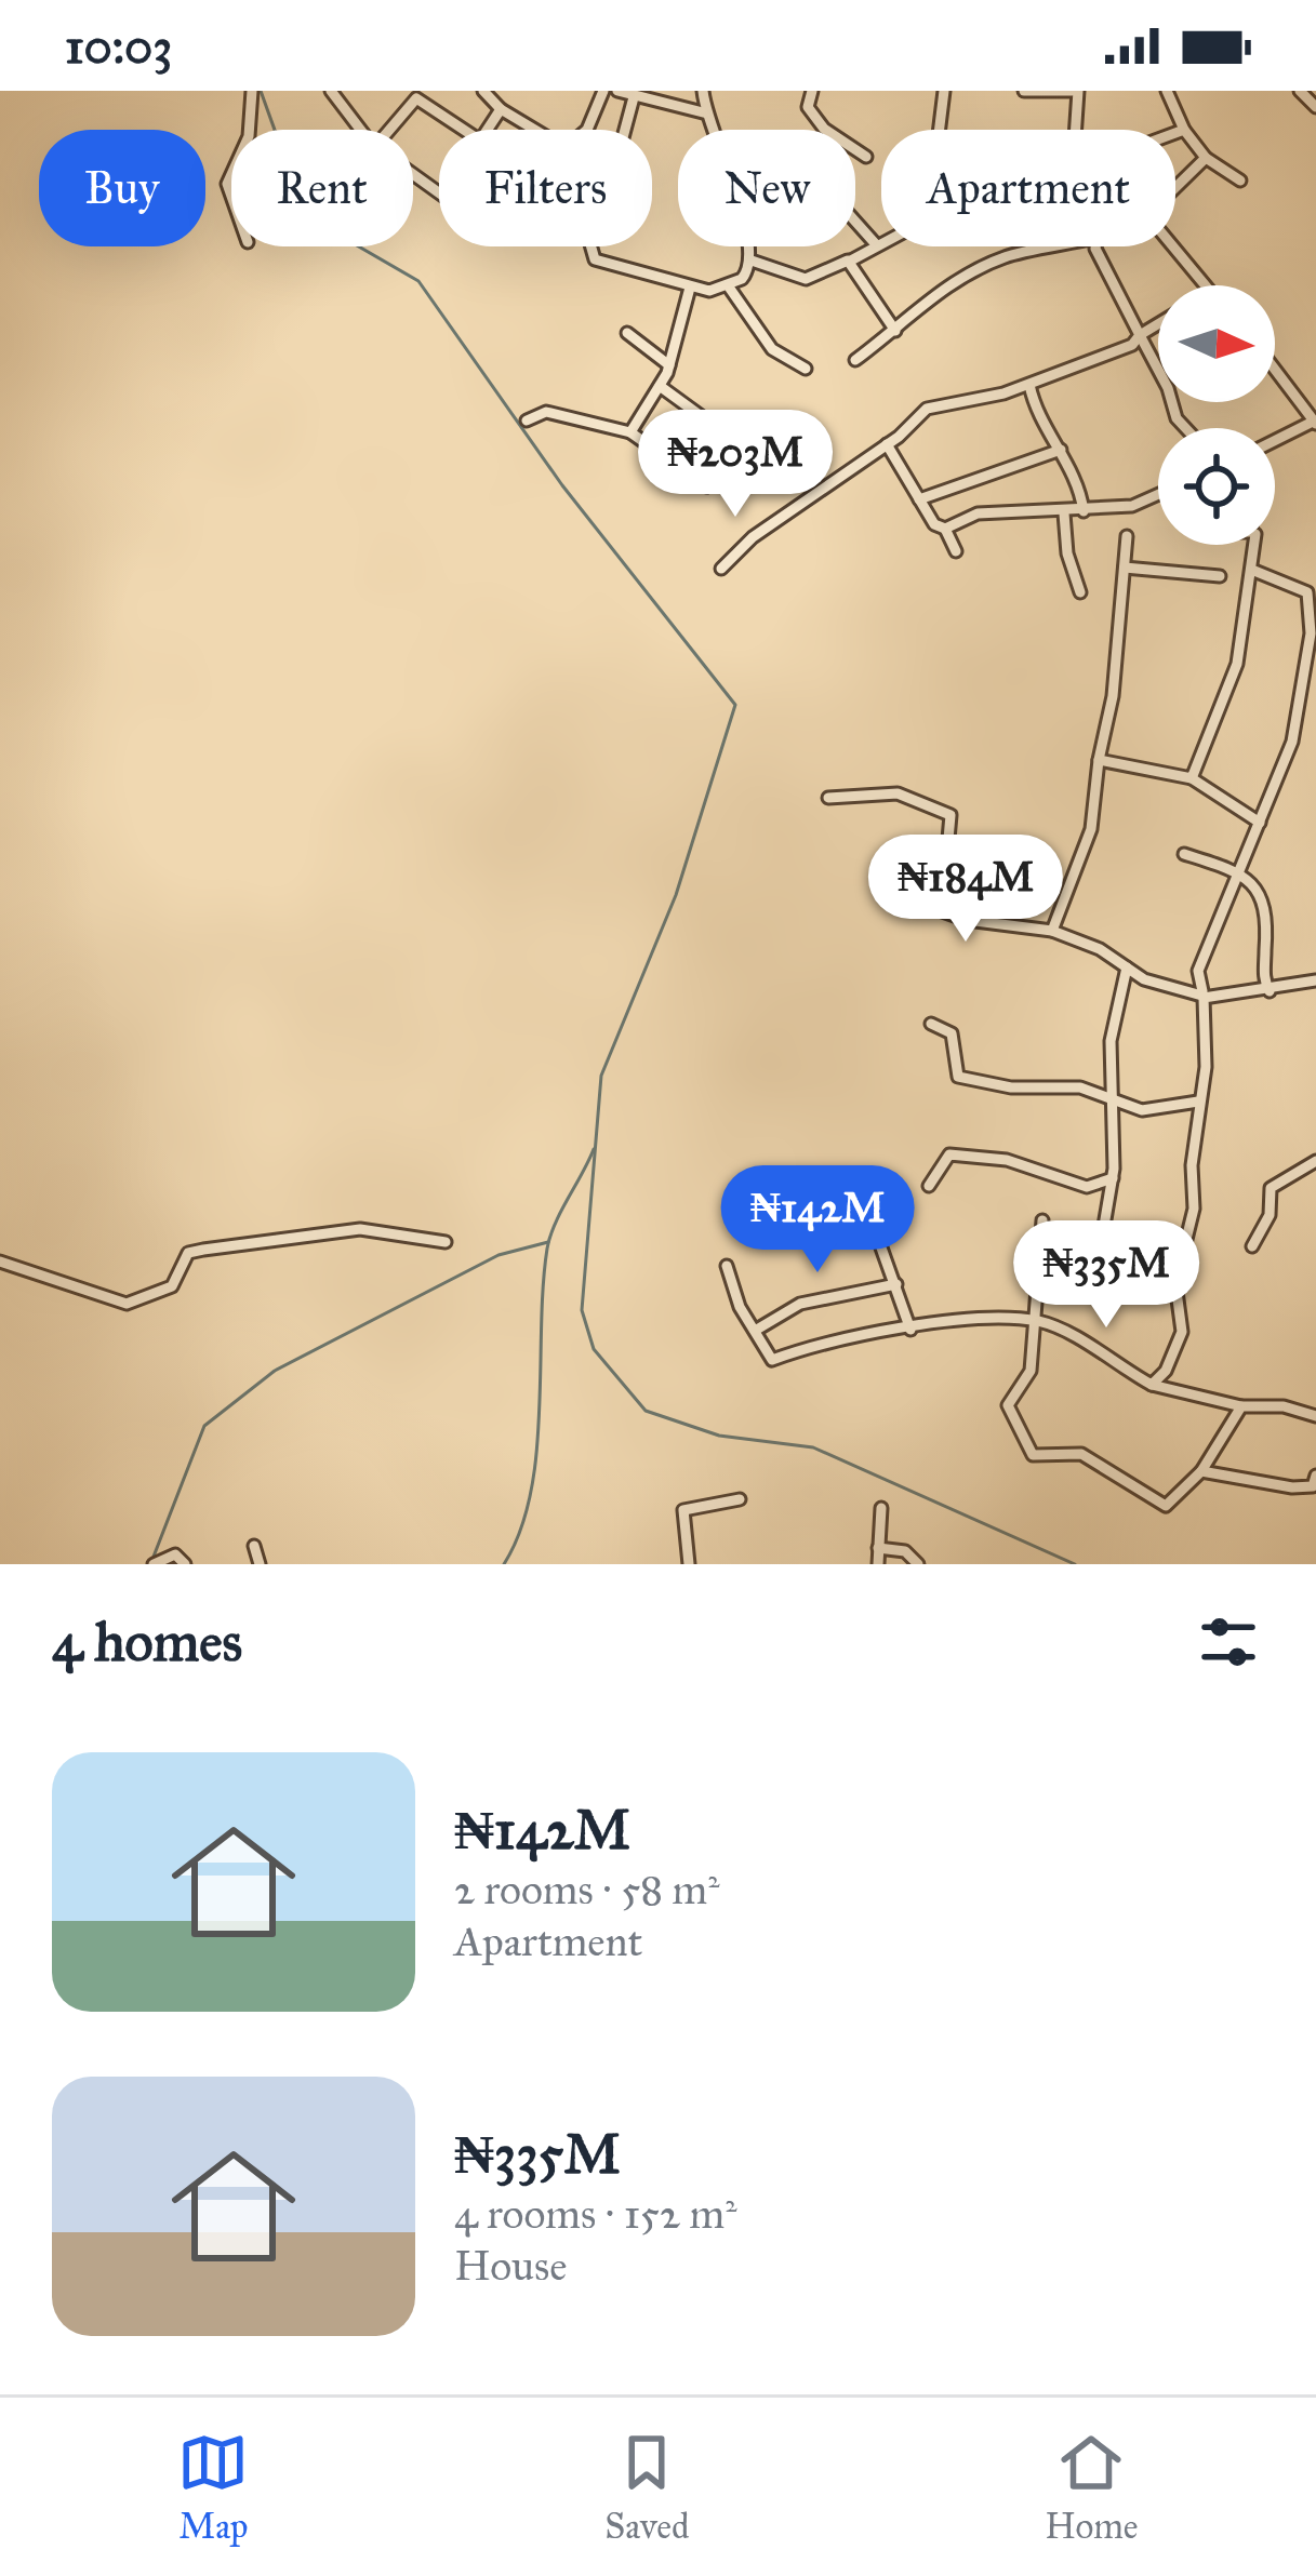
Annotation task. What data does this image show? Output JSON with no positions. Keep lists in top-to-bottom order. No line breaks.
{"north":"right","page":{"status":"10:03","chip":["Buy","Rent","Filters","New","Apartment"],"price":["₦203M","₦184M","₦142M","₦335M"],"heading":"4 homes","list":[{"name":"₦142M","note":"2 rooms · 58 m² · Apartment"},{"name":"₦335M","note":"4 rooms · 152 m² · House"}],"tabs":["Map","Saved","Home"]}}
